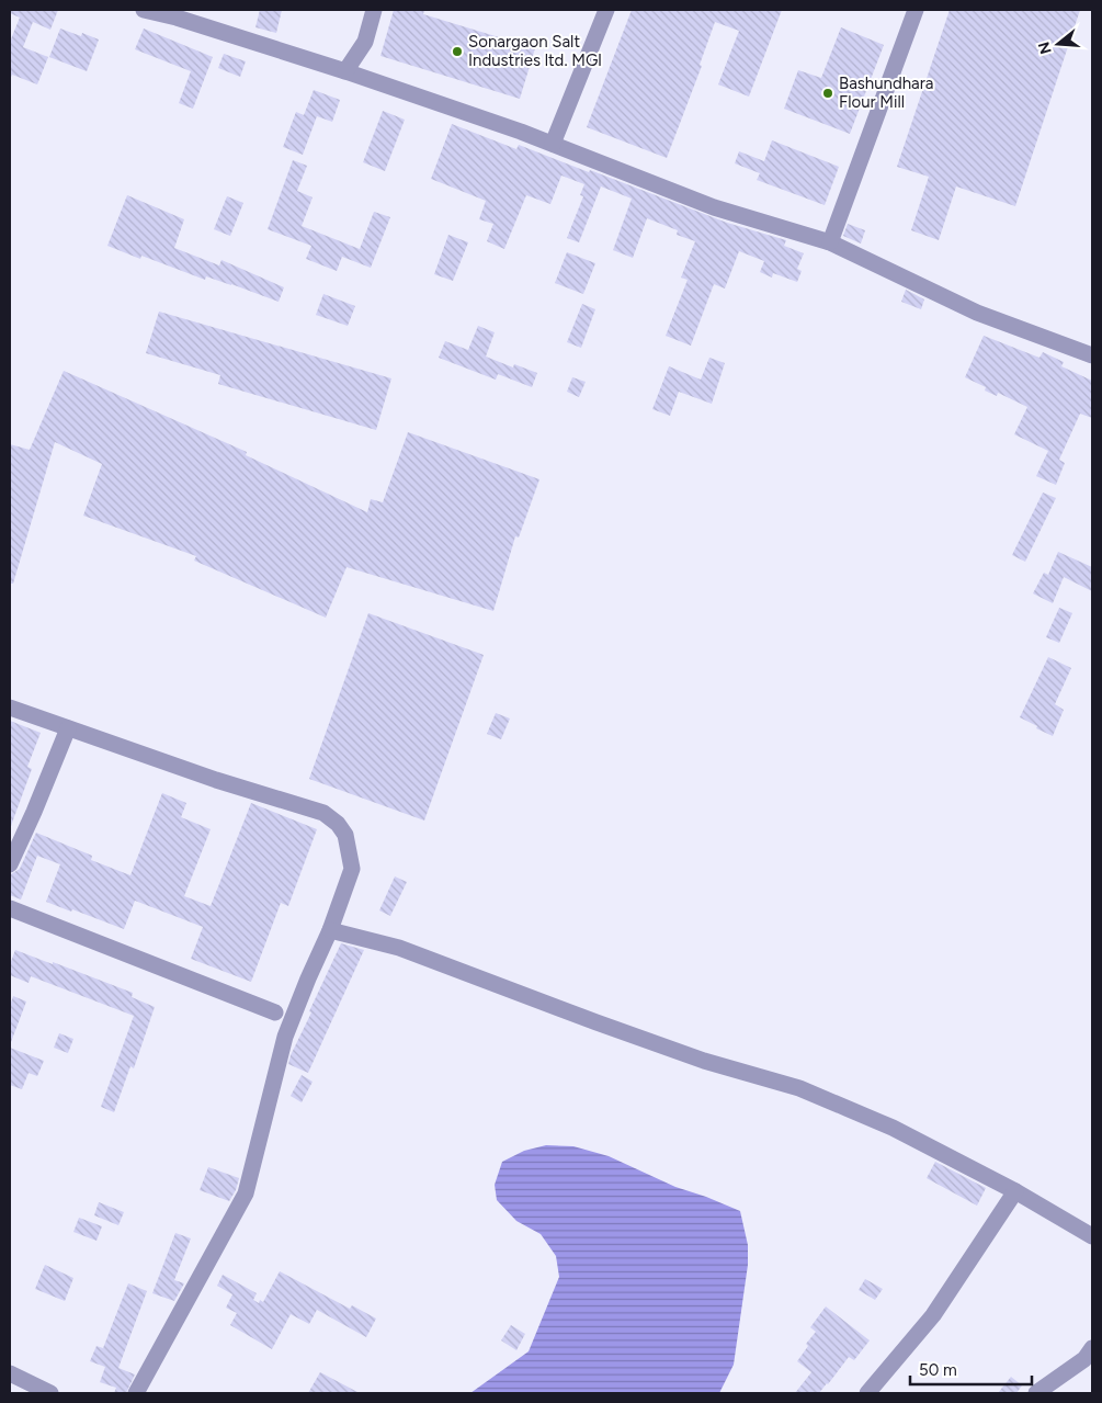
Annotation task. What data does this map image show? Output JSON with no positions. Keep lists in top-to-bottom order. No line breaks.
{"places":["Sonargaon Salt Industries ltd. MGI","Bashundhara Flour Mill"],"scale_bar":"50 m","north":"left"}
